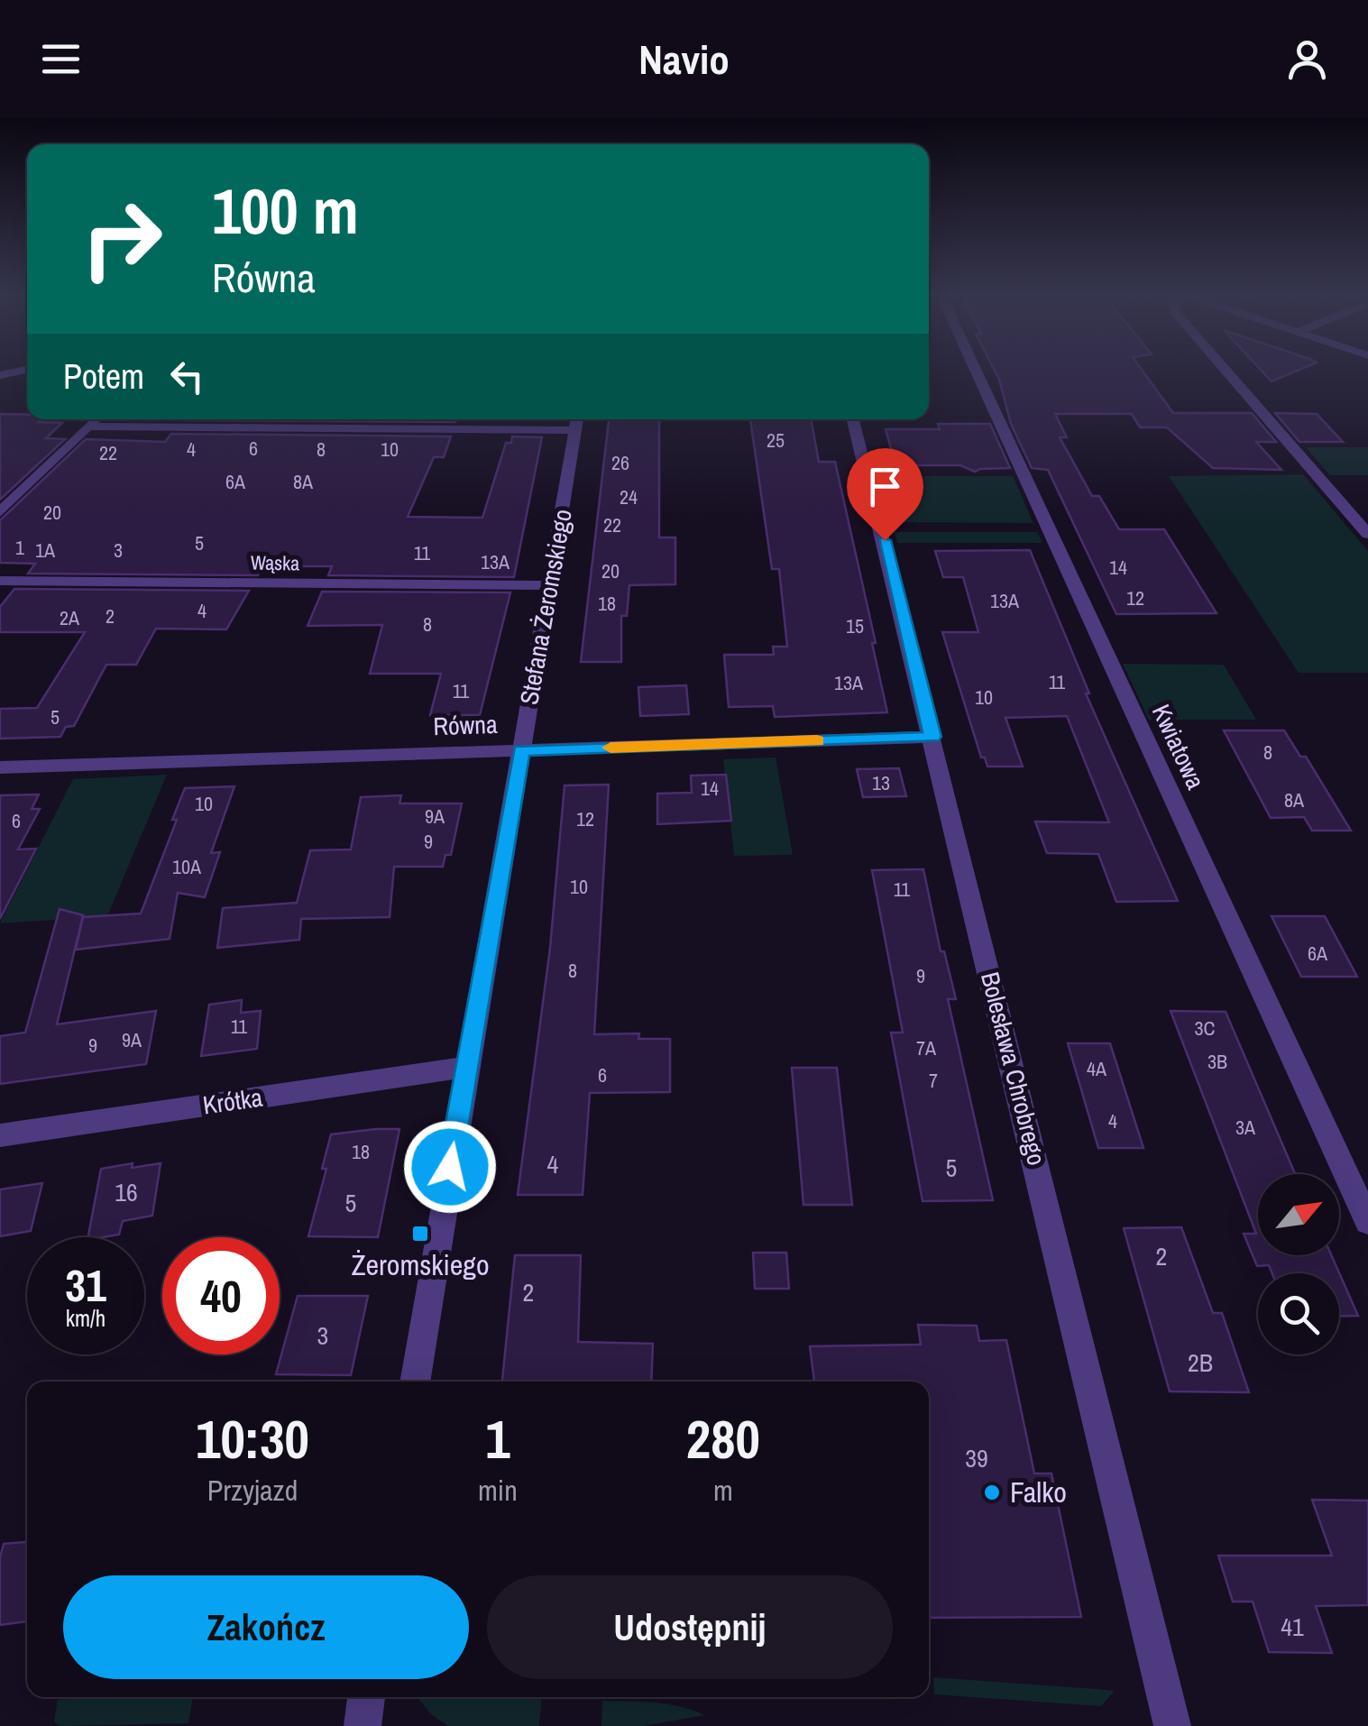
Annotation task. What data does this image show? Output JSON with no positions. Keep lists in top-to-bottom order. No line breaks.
{"streets":{"street":["Wąska","Stefana Żeromskiego","Równa","Kwiatowa","Bolesława Chrobrego","Krótka"]},"crossings":[["Wąska","Stefana Żeromskiego"],["Stefana Żeromskiego","Równa"],["Stefana Żeromskiego","Krótka"],["Równa","Bolesława Chrobrego"]],"places":{"transit":["Żeromskiego"],"other":["Falko"]},"house_numbers":["25","6","4","8","10","22","26","6A","8A","24","20","22","5","1","1A","3","11","13A","14","20","12","13A","18","4","2","2A","8","15","11","13A","11","10","5","8","13","14","8A","10","9A","12","6","9","10A","10","11","6A","8","9","11","3C","9A","9","7A","3B","4A","6","7","4","3A","18","4","5","16","5","2","2","3","2B","39","41"],"north":"top right","page":{"header":"Navio","turn":["100 m","Równa"],"then":"Potem","speed":"31 km/h","limit":"40","eta":["10:30","Przyjazd","1","min","280","m"],"buttons":["Zakończ","Udostępnij"]}}
